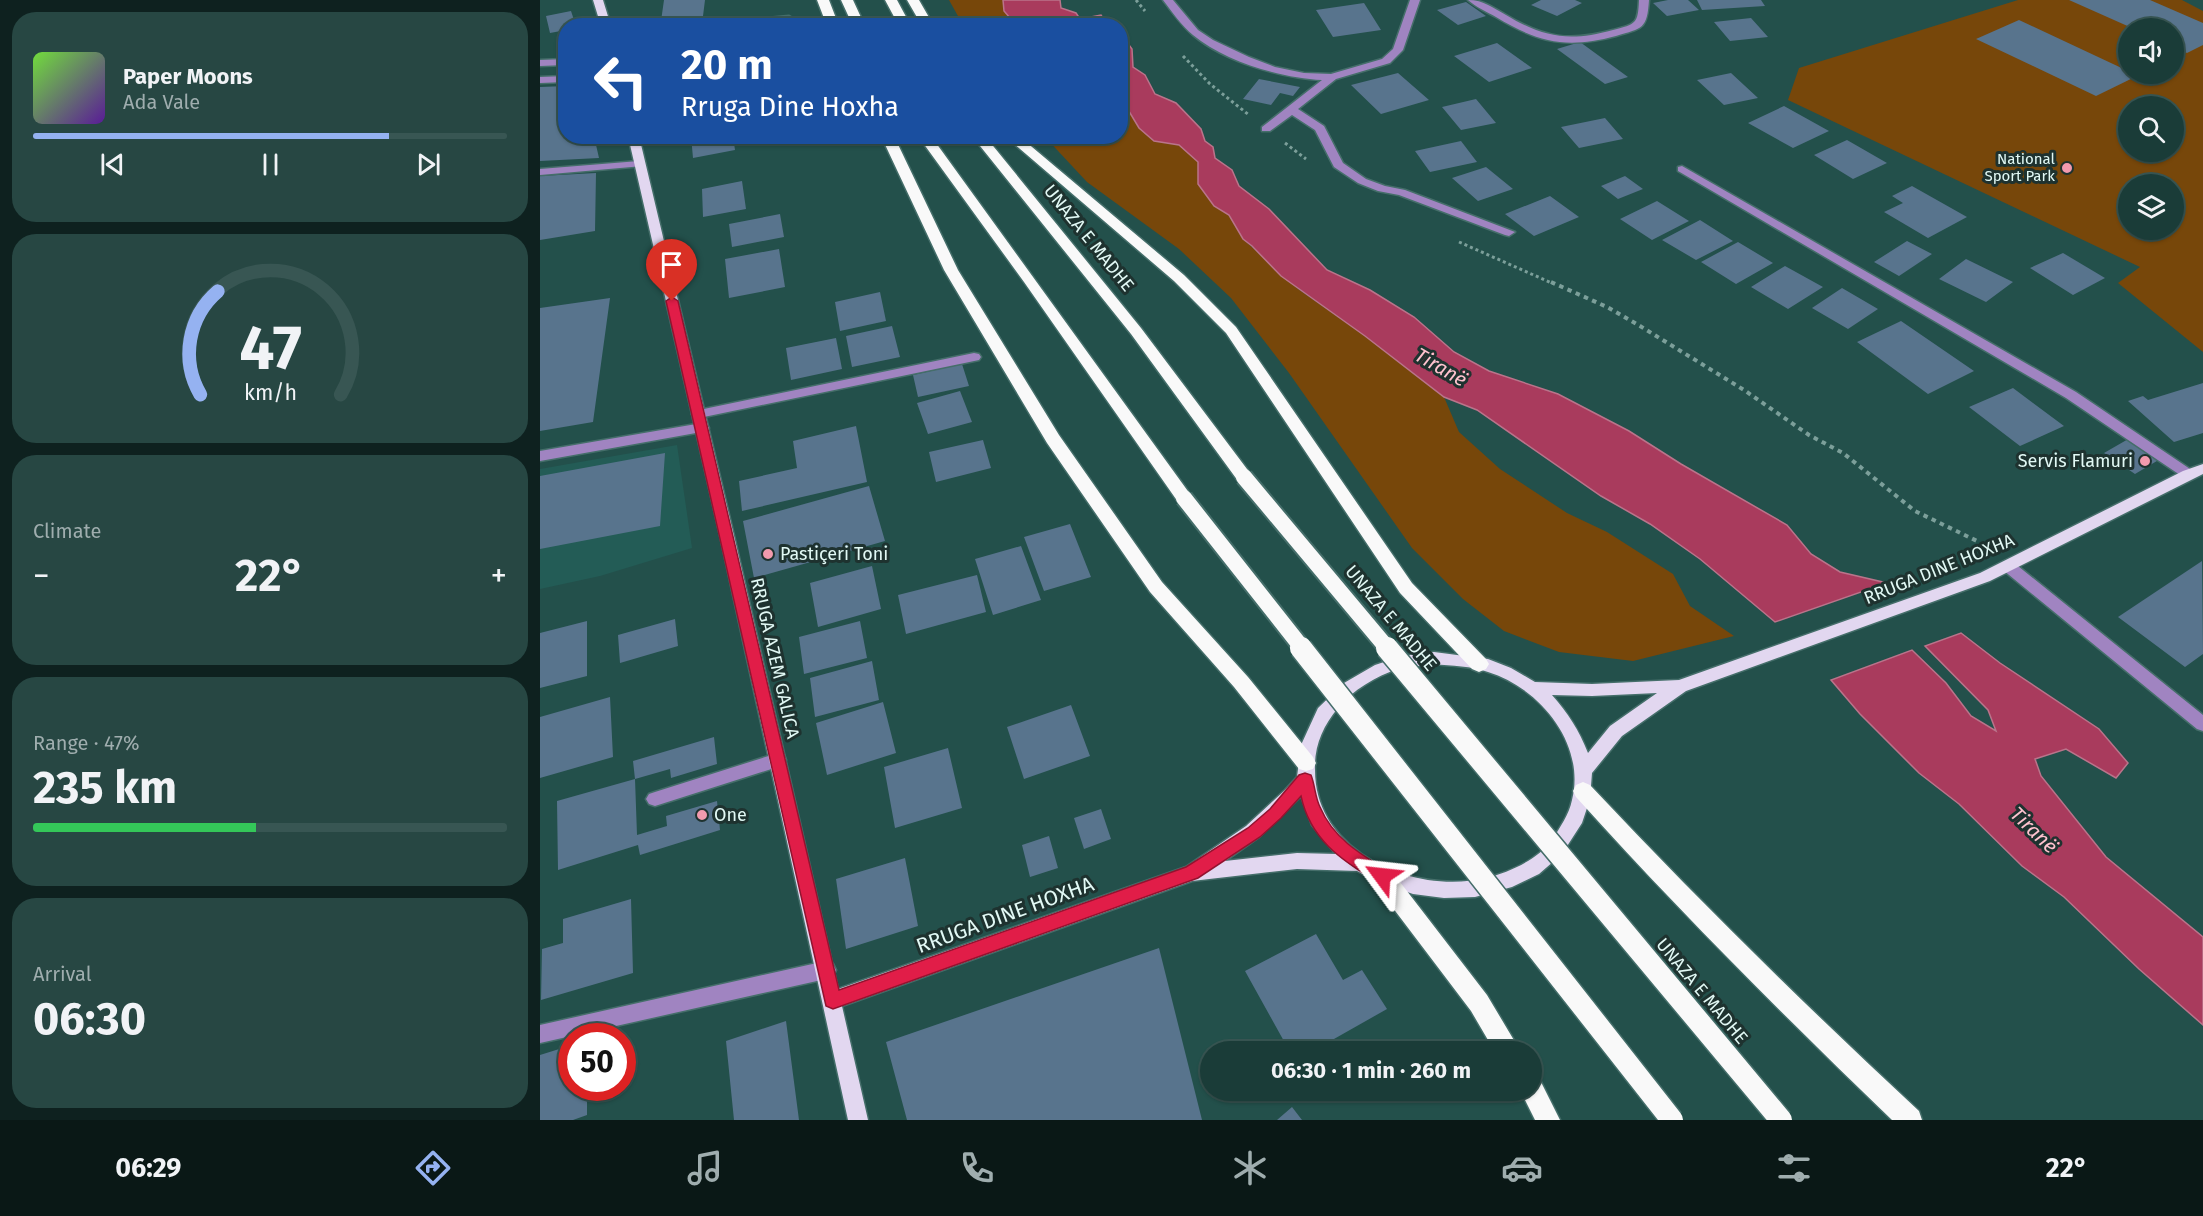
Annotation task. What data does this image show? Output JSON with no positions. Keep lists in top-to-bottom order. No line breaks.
{"streets":{"highway":["UNAZA E MADHE"],"main road":["RRUGA DINE HOXHA","RRUGA AZEM GALICA"]},"crossings":[["RRUGA DINE HOXHA","RRUGA AZEM GALICA"]],"water":["Tiranë"],"places":["National Sport Park","Servis Flamuri","Pastiçeri Toni","One"],"page":{"turn":["20 m","Rruga Dine Hoxha"],"song":["Paper Moons","Ada Vale"],"tile":["Climate",["Range · 47%","235 km"],["Arrival","06:30"]],"heat":["−","22°","+"],"limit":"50","trip":"06:30 · 1 min · 260 m","tabs":["06:29","22°"],"gauge":["47","km/h"]}}
